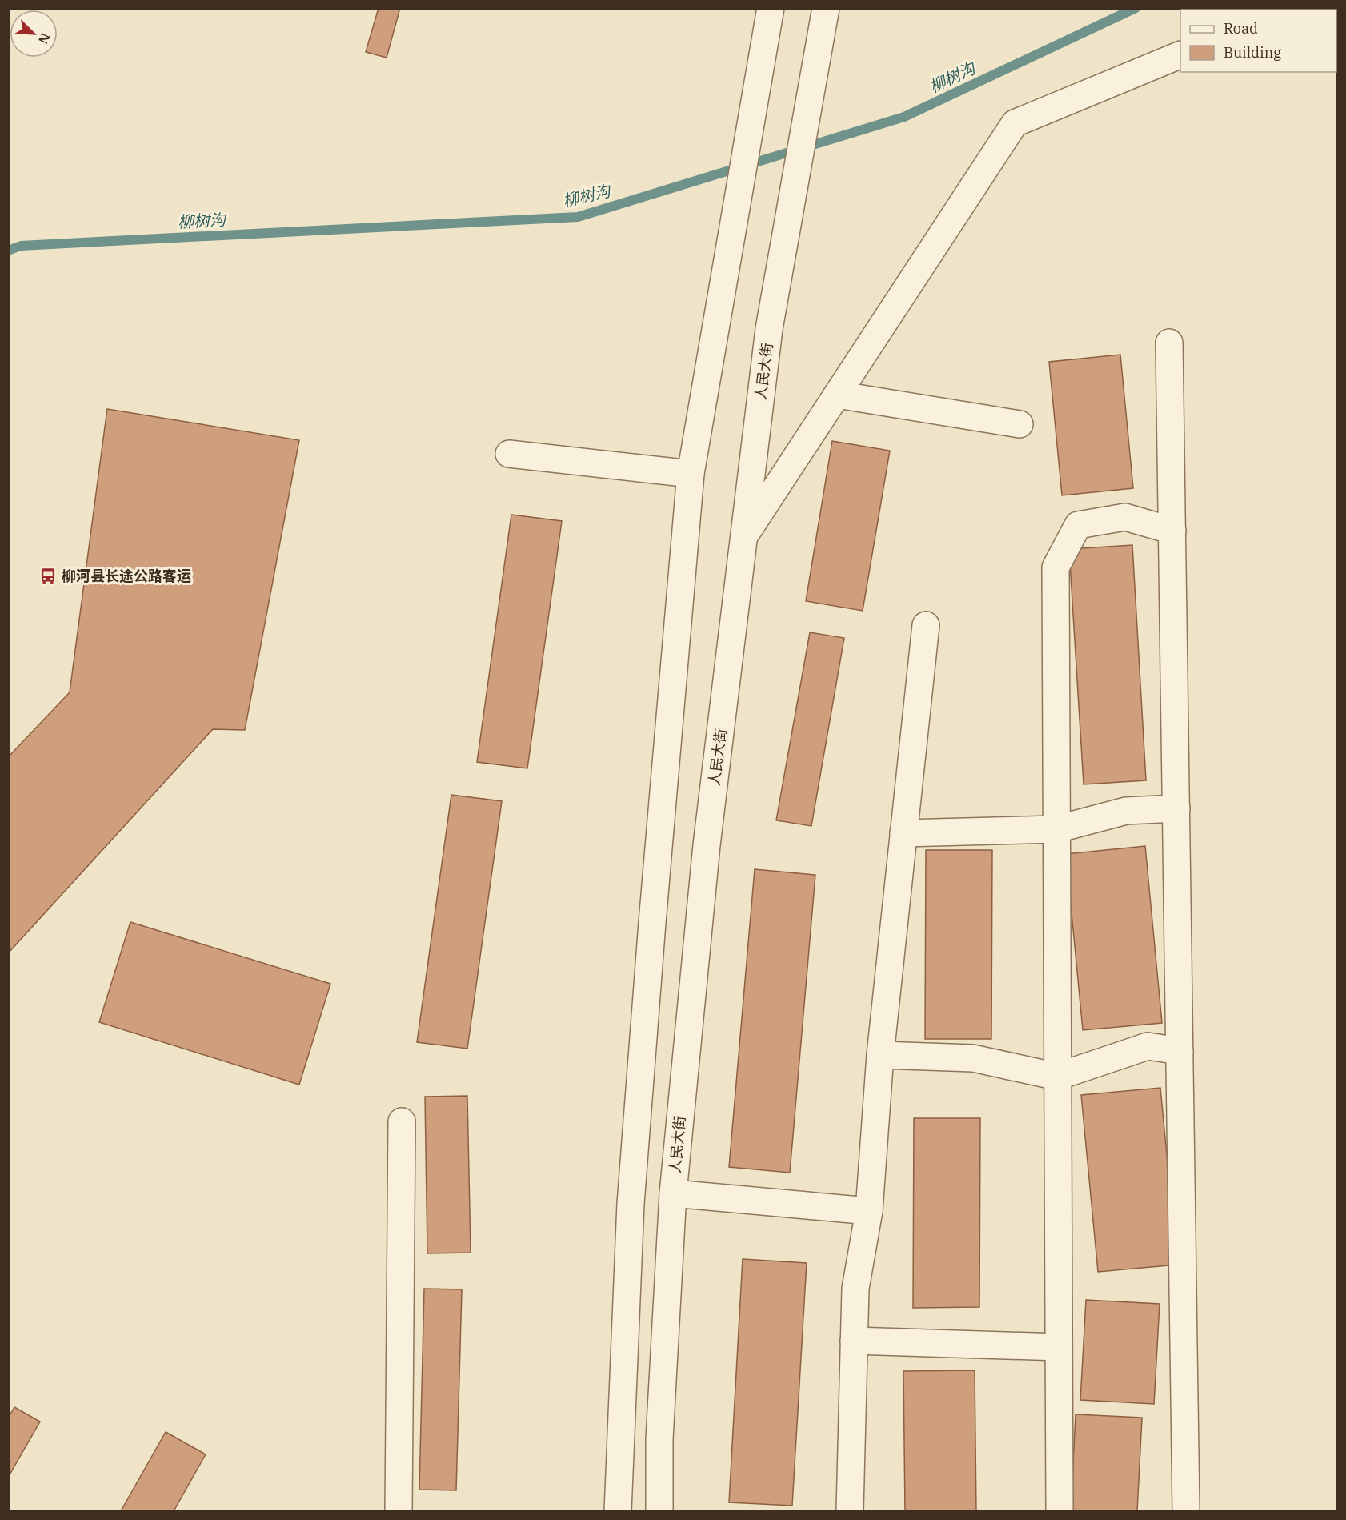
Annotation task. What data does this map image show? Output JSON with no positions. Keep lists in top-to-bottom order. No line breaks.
{"streets":{"street":["人民大街"]},"water":["柳树沟"],"places":{"bus stop":["柳河县长途公路客运"]},"legend":["Road","Building"],"north":"bottom right"}
